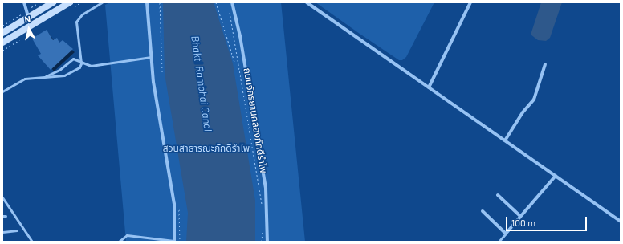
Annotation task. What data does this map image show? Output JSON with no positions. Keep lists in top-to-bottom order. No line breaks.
{"streets":{"path":["ถนนจักรยานคลองภักดีรำไพ"]},"water":["Bhakti Rambhai Canal"],"parks":["สวนสาธารณะภักดีรำไพ"],"scale_bar":"100 m","north":"top"}
